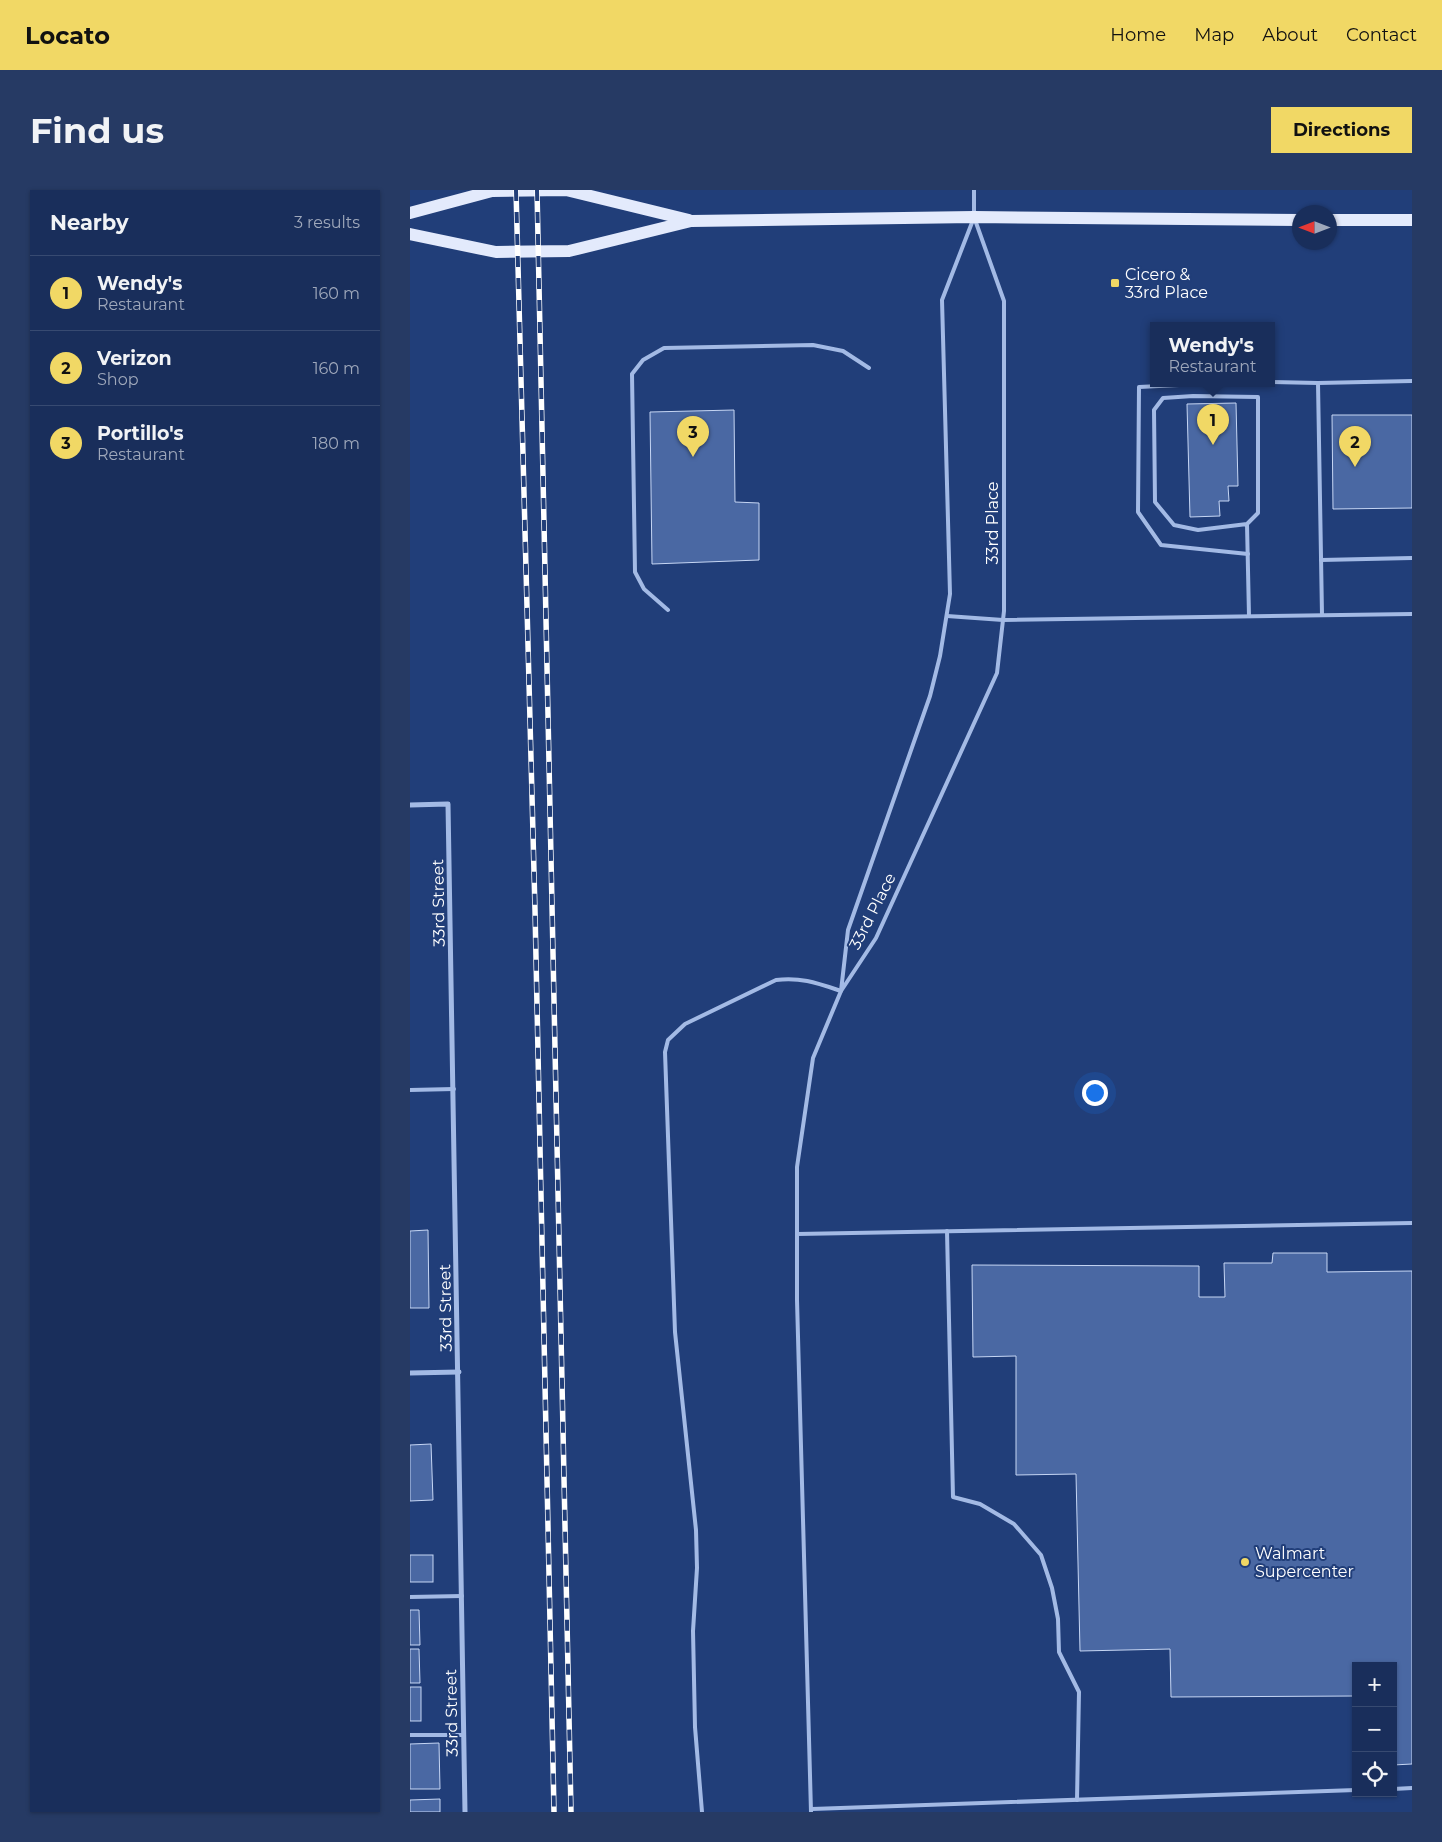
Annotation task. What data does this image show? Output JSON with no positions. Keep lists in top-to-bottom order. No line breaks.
{"streets":{"street":["33rd Street"],"lane":["33rd Place"]},"places":{"transit":["Cicero & 33rd Place"],"other":["Walmart Supercenter"]},"north":"left","page":{"header":"Locato","nav":["Home","Map","About","Contact"],"buttons":"Directions","title":"Find us","heading":["Nearby","3 results"],"list":[{"mark":"1","name":"Wendy's","note":"Restaurant","value":"160 m"},{"mark":"2","name":"Verizon","note":"Shop","value":"160 m"},{"mark":"3","name":"Portillo's","note":"Restaurant","value":"180 m"}],"popup":["Wendy's","Restaurant"],"pins":["1","3","2"],"map_buttons":["+","−"]}}
